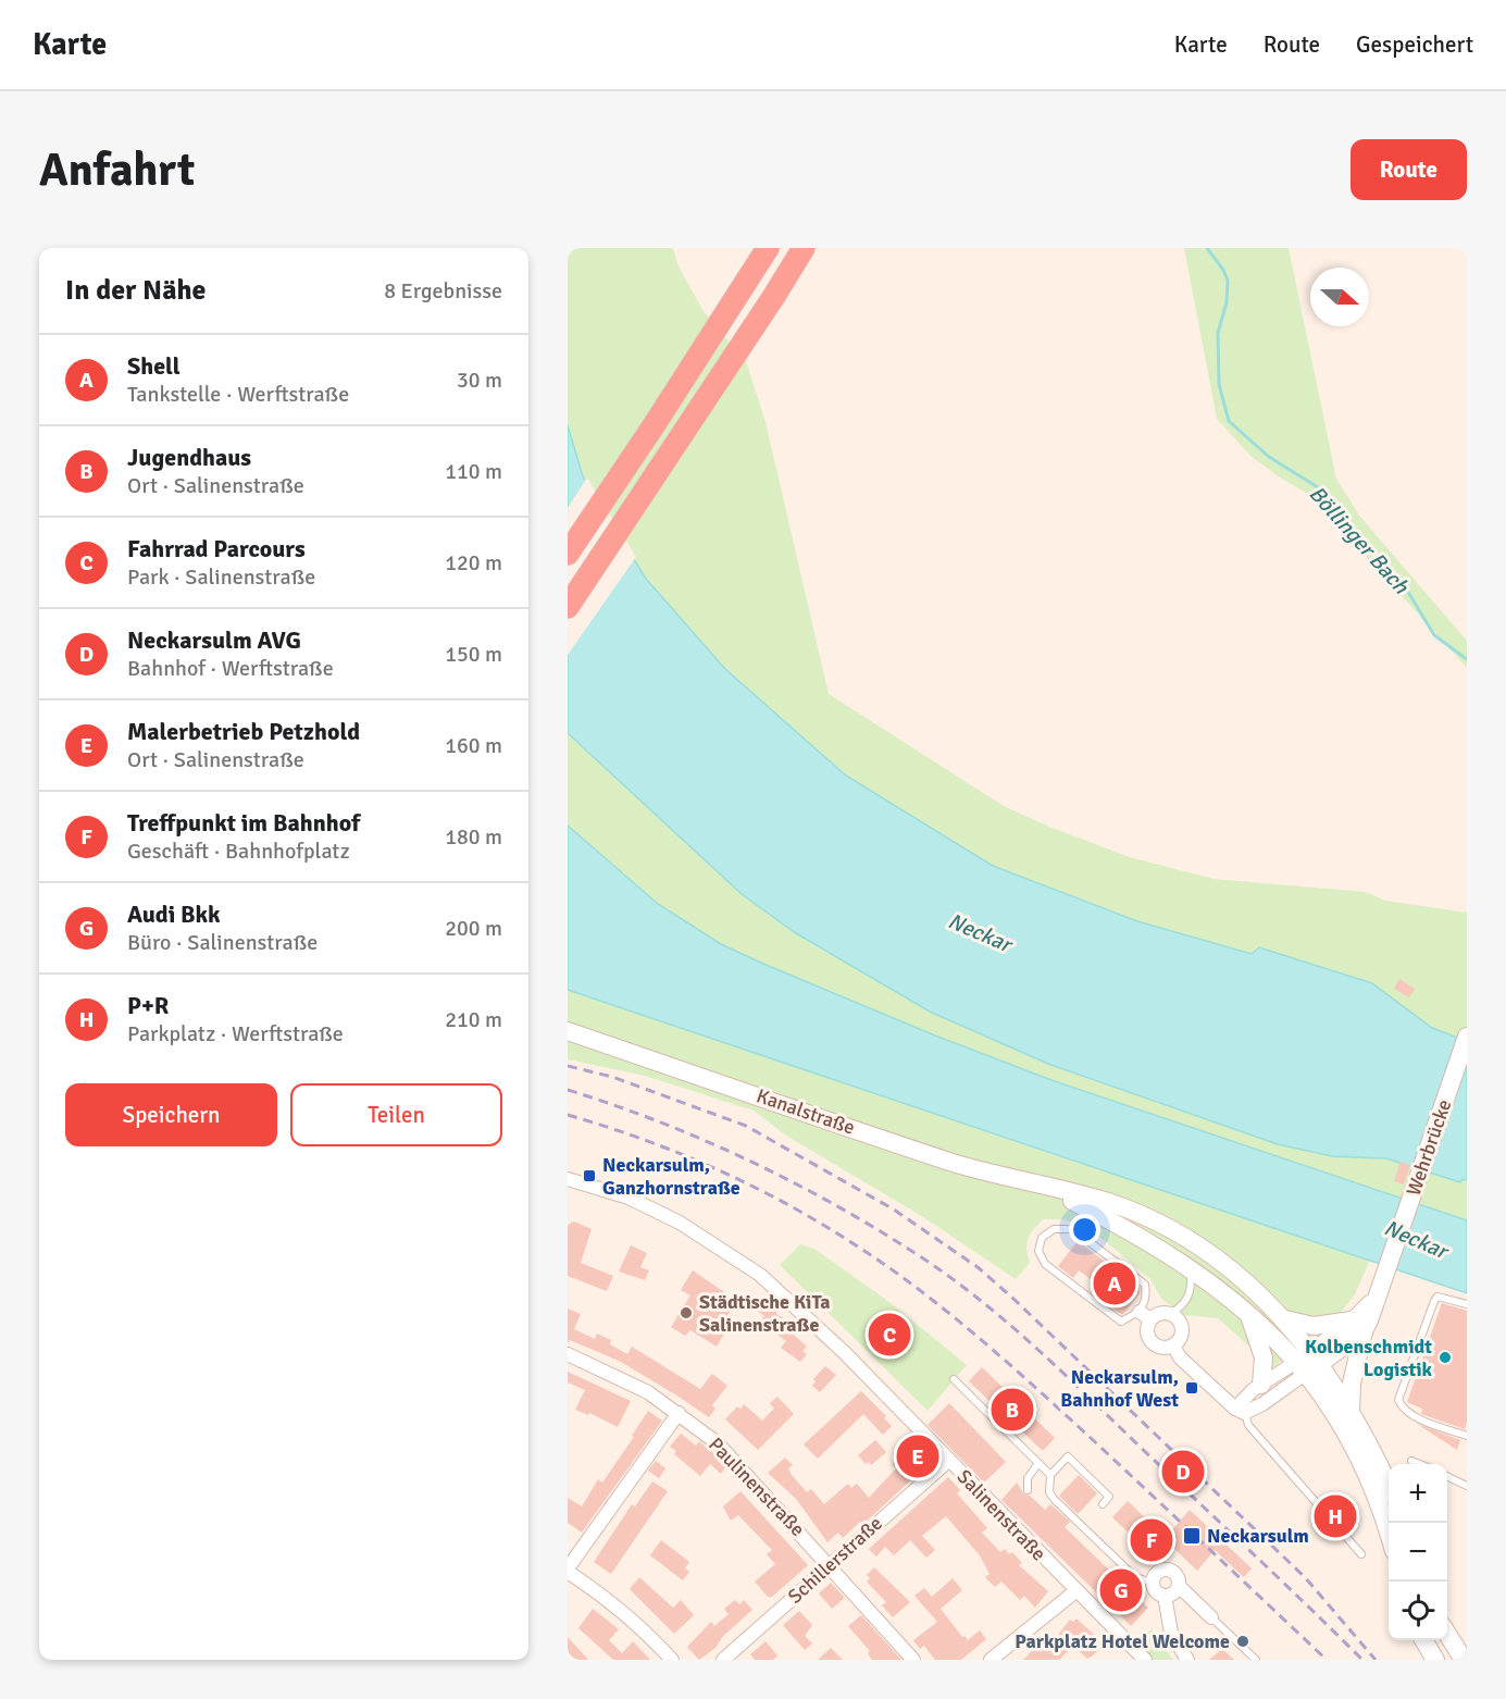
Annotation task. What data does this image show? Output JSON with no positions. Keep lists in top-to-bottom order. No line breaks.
{"streets":{"main road":["Kanalstraße","Wehrbrücke"],"street":["Paulinenstraße","Salinenstraße","Schillerstraße"]},"crossings":[["Paulinenstraße","Schillerstraße"],["Salinenstraße","Schillerstraße"]],"water":["Böllinger Bach","Neckar"],"places":{"transit":["Neckarsulm, Ganzhornstraße","Neckarsulm, Bahnhof West","Neckarsulm"],"other":["Städtische KiTa Salinenstraße","Kolbenschmidt Logistik","Parkplatz Hotel Welcome"]},"north":"right","page":{"header":"Karte","nav":["Karte","Route","Gespeichert"],"buttons":["Route",["Speichern","Teilen"]],"title":"Anfahrt","heading":["In der Nähe","8 Ergebnisse"],"list":[{"mark":"A","name":"Shell","note":"Tankstelle · Werftstraße","value":"30 m"},{"mark":"B","name":"Jugendhaus","note":"Ort · Salinenstraße","value":"110 m"},{"mark":"C","name":"Fahrrad Parcours","note":"Park · Salinenstraße","value":"120 m"},{"mark":"D","name":"Neckarsulm AVG","note":"Bahnhof · Werftstraße","value":"150 m"},{"mark":"E","name":"Malerbetrieb Petzhold","note":"Ort · Salinenstraße","value":"160 m"},{"mark":"F","name":"Treffpunkt im Bahnhof","note":"Geschäft · Bahnhofplatz","value":"180 m"},{"mark":"G","name":"Audi Bkk","note":"Büro · Salinenstraße","value":"200 m"},{"mark":"H","name":"P+R","note":"Parkplatz · Werftstraße","value":"210 m"}],"pins":["A","C","B","E","D","H","F","G"],"map_buttons":["+","−"]}}
